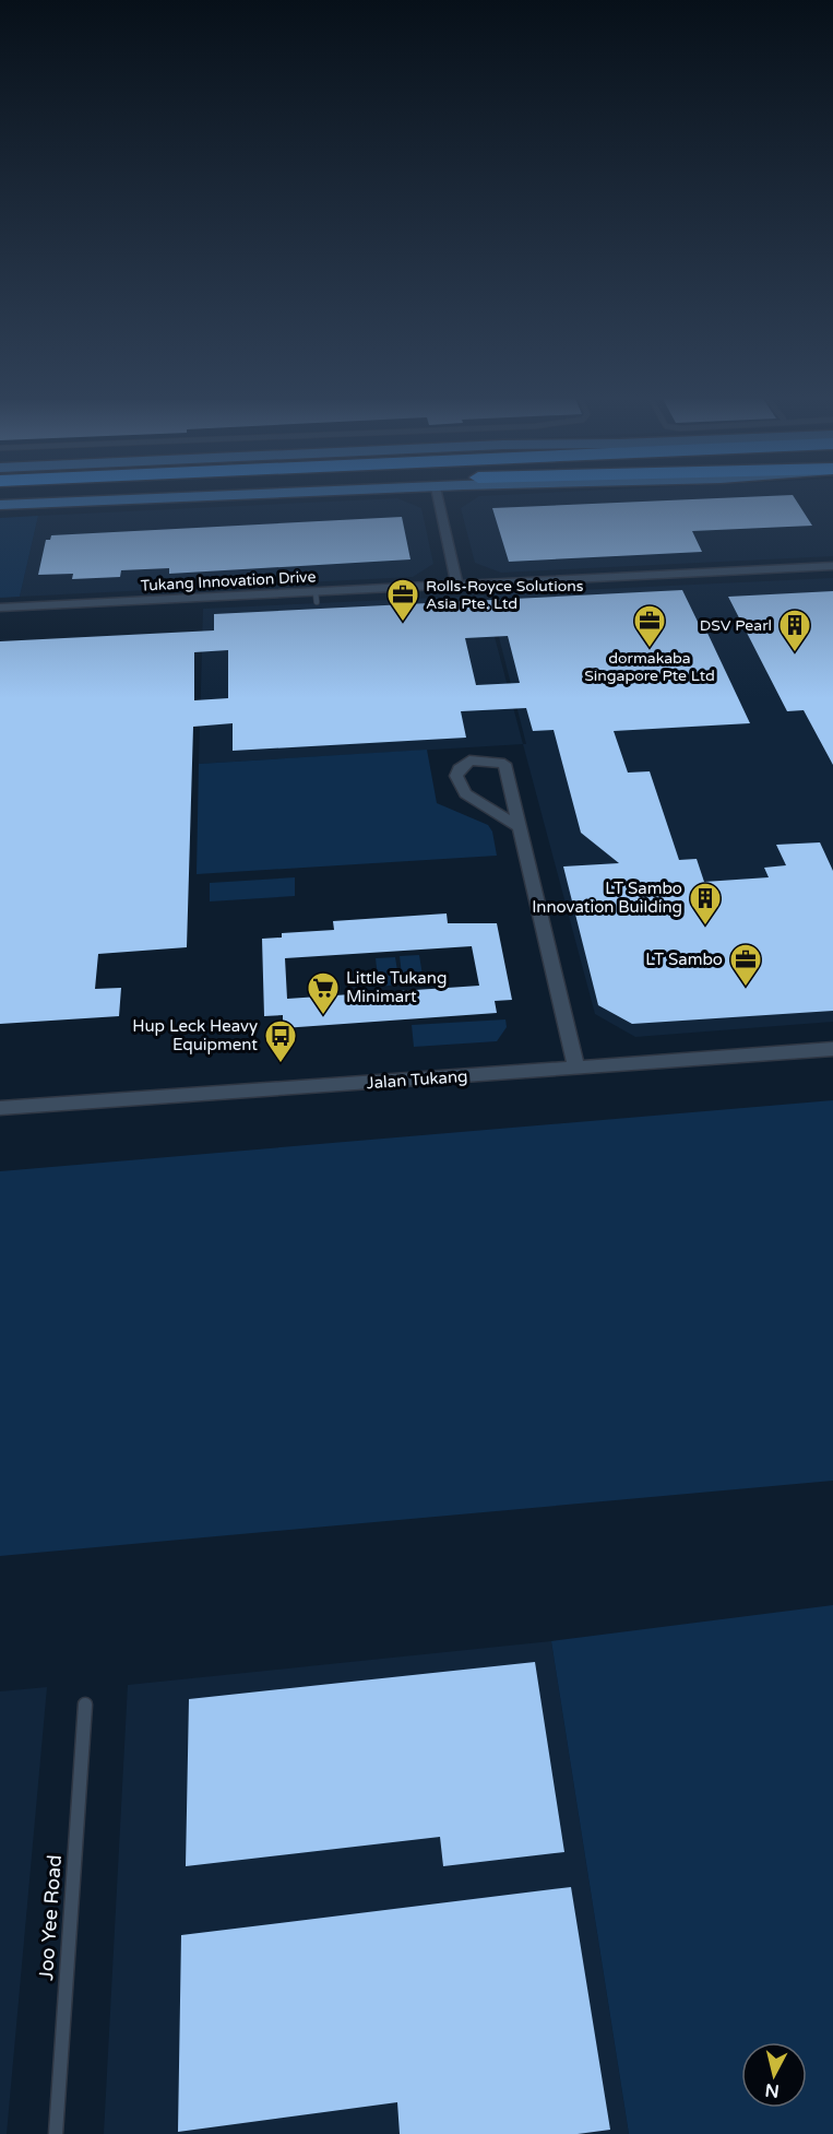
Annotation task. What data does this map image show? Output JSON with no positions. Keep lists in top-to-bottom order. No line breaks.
{"streets":{"street":["Tukang Innovation Drive","Jalan Tukang"],"lane":["Joo Yee Road"]},"places":{"office":["Rolls-Royce Solutions Asia Pte. Ltd","dormakaba Singapore Pte Ltd","LT Sambo"],"building":["DSV Pearl","LT Sambo Innovation Building"],"supermarket":["Little Tukang Minimart"],"bus stop":["Hup Leck Heavy Equipment"]},"north":"bottom"}
